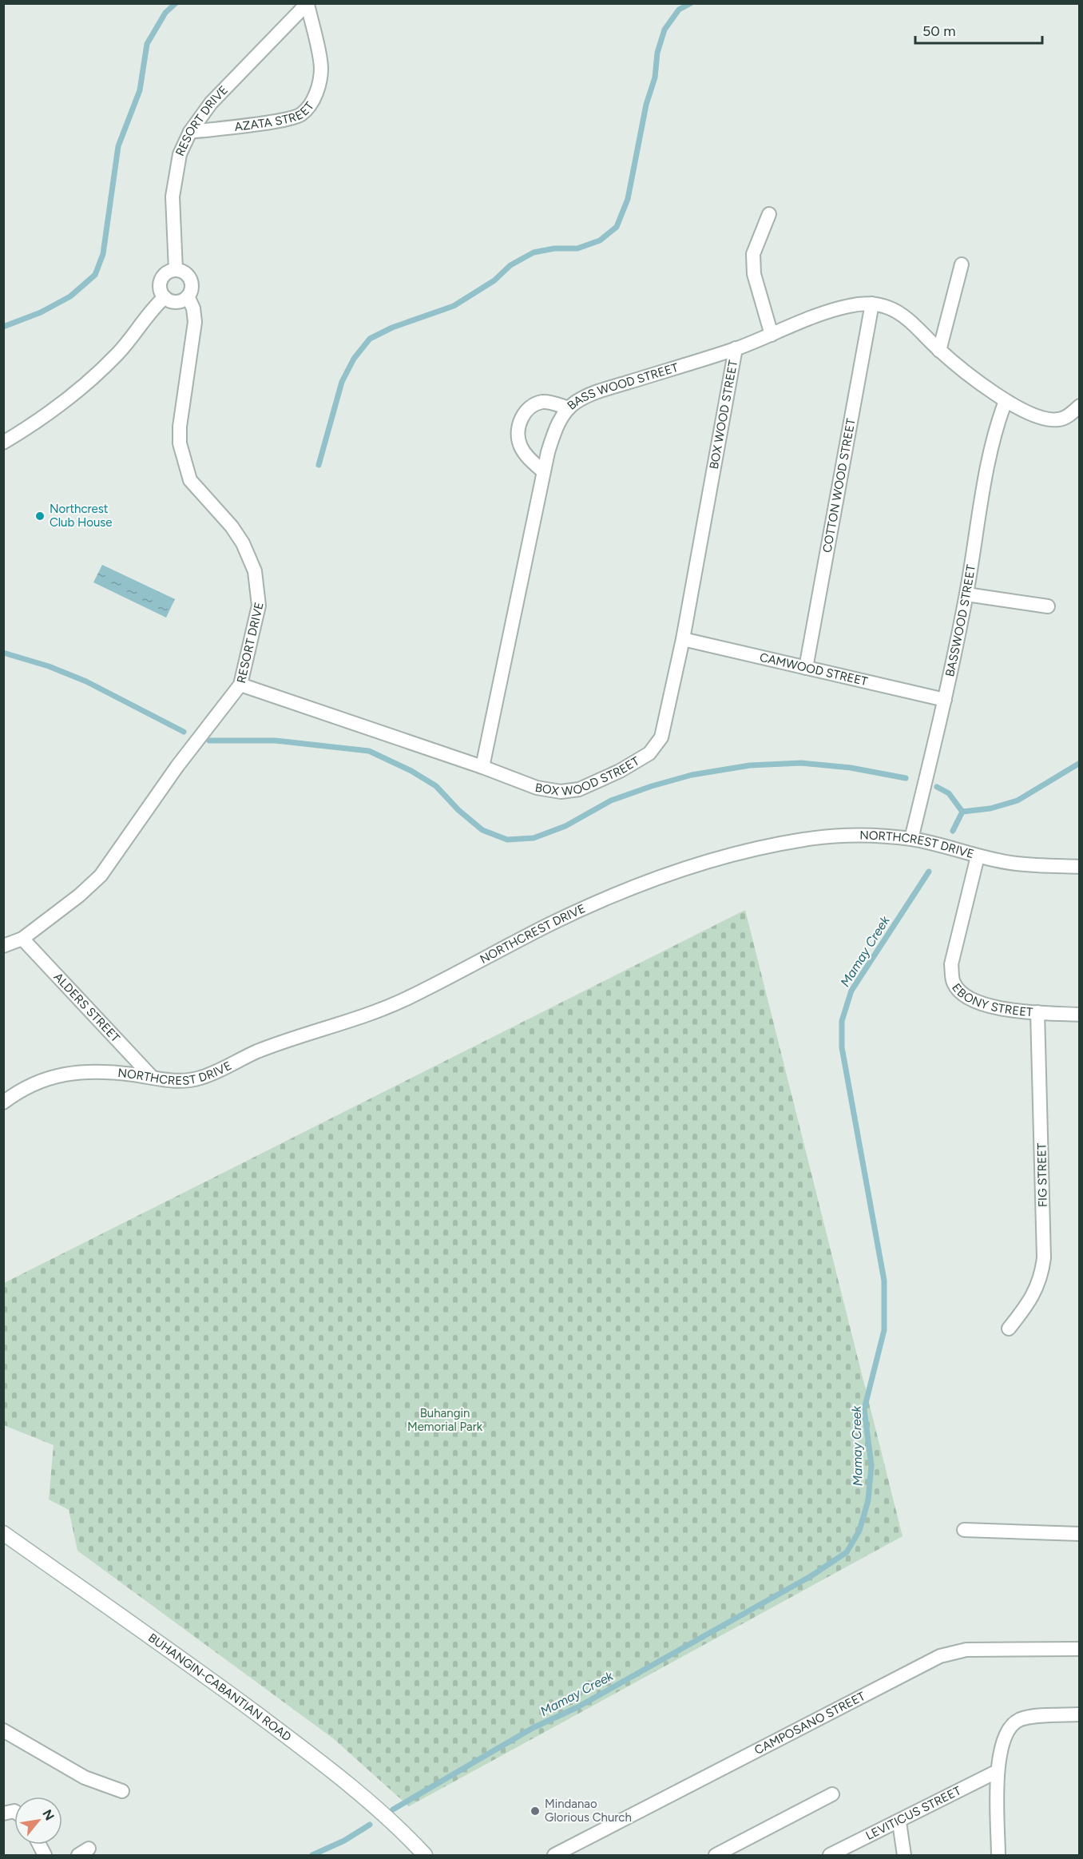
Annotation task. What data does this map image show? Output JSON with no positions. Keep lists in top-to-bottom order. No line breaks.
{"streets":{"main road":["BUHANGIN-CABANTIAN ROAD"],"street":["AZATA STREET","RESORT DRIVE","BASS WOOD STREET","BOX WOOD STREET","COTTON WOOD STREET","BASSWOOD STREET","CAMWOOD STREET","NORTHCREST DRIVE","EBONY STREET","ALDERS STREET","FIG STREET","CAMPOSANO STREET","LEVITICUS STREET"]},"crossings":[["AZATA STREET","RESORT DRIVE"],["RESORT DRIVE","BOX WOOD STREET"],["RESORT DRIVE","ALDERS STREET"],["BASS WOOD STREET","BOX WOOD STREET"],["BASS WOOD STREET","COTTON WOOD STREET"],["BASS WOOD STREET","BASSWOOD STREET"],["BOX WOOD STREET","CAMWOOD STREET"],["COTTON WOOD STREET","CAMWOOD STREET"],["BASSWOOD STREET","CAMWOOD STREET"],["BASSWOOD STREET","NORTHCREST DRIVE"],["NORTHCREST DRIVE","EBONY STREET"],["NORTHCREST DRIVE","ALDERS STREET"],["EBONY STREET","FIG STREET"]],"water":["Mamay Creek"],"parks":["Buhangin Memorial Park"],"places":["Northcrest Club House","Mindanao Glorious Church"],"scale_bar":"50 m","north":"top right"}
